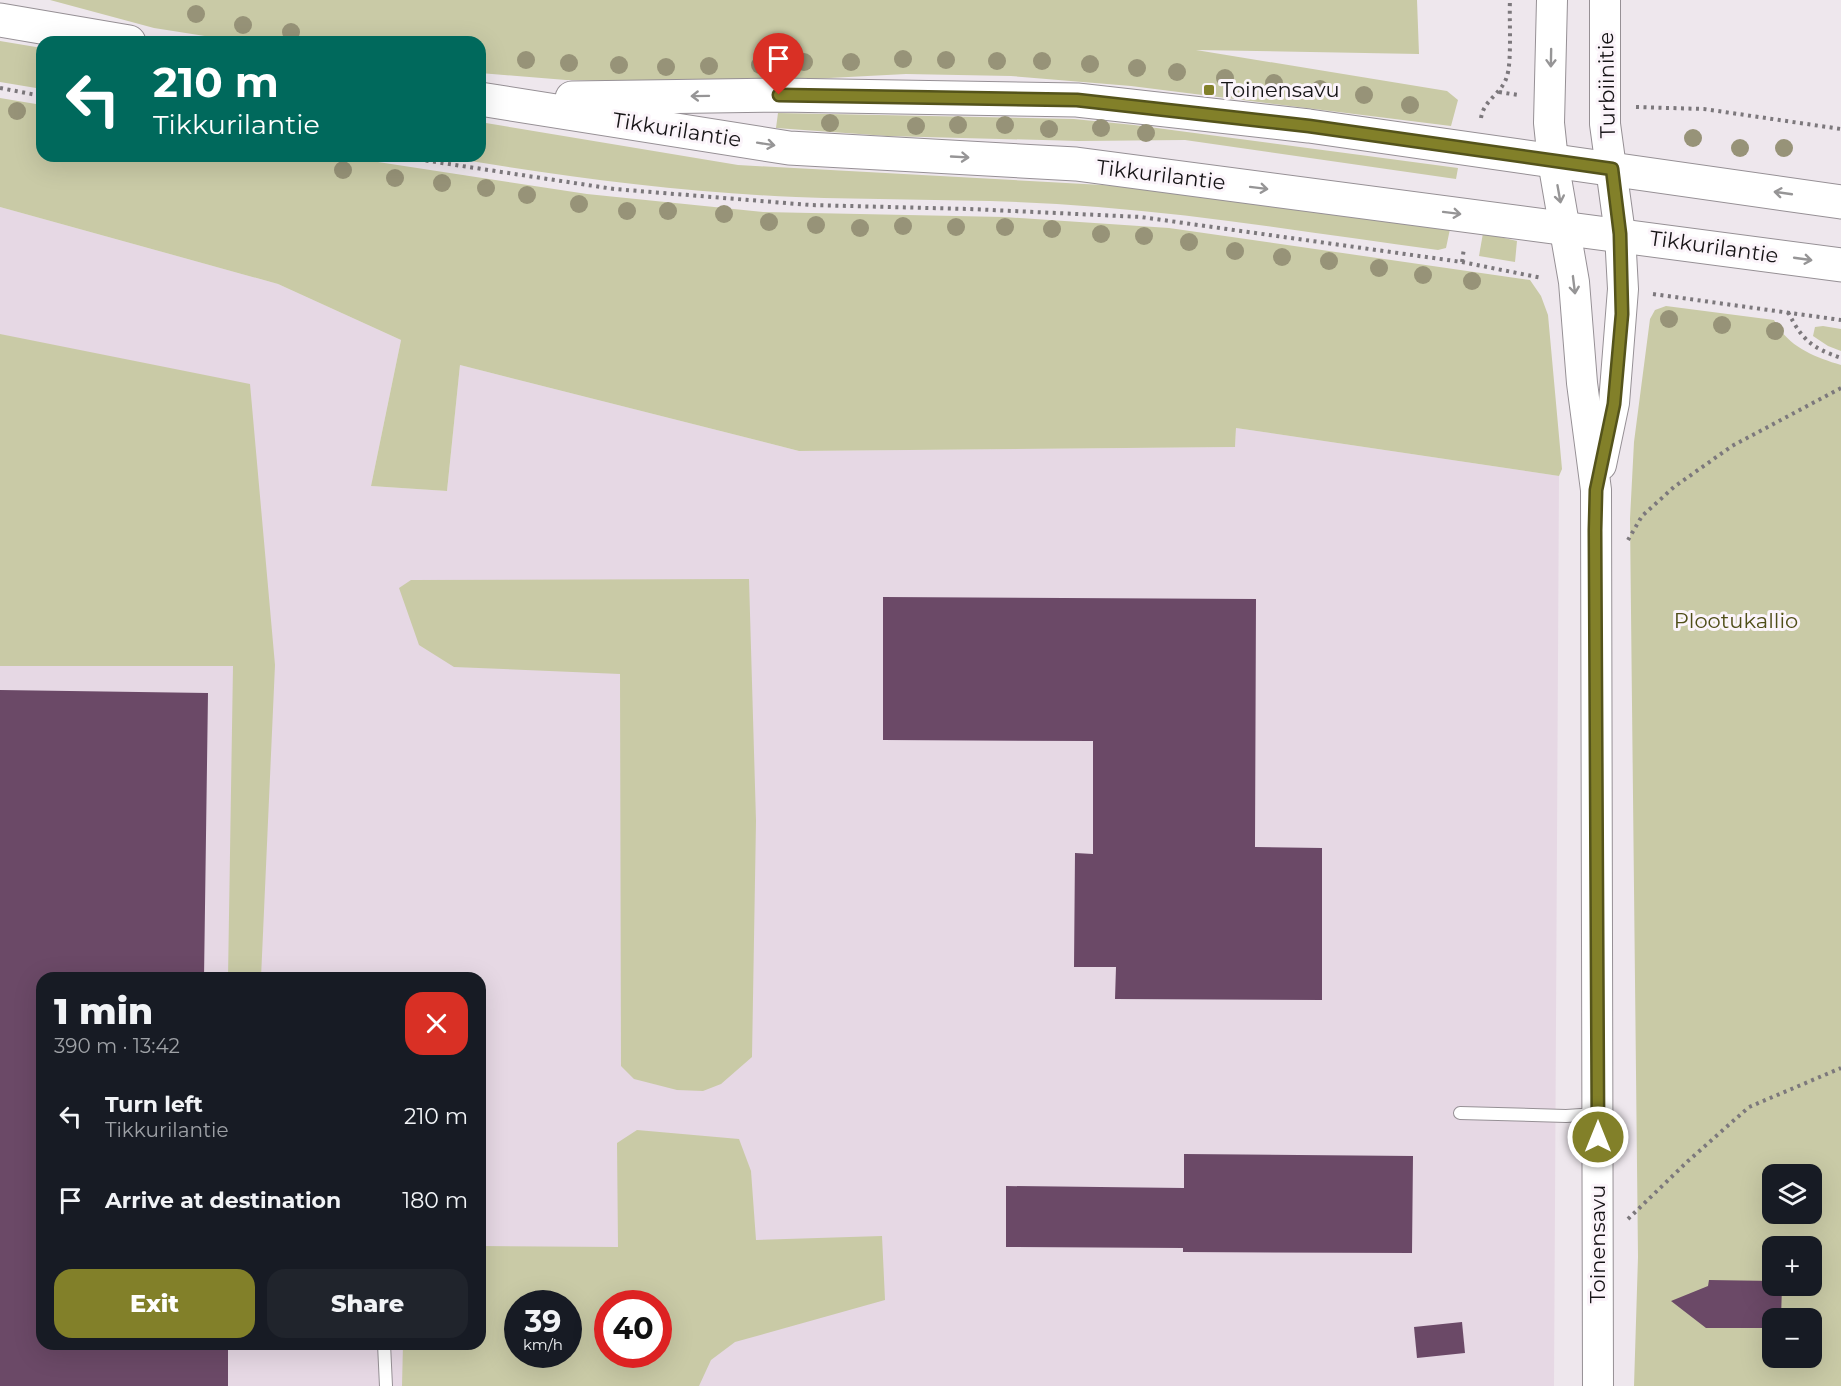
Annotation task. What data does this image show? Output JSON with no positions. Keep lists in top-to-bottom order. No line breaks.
{"streets":{"main road":["Tikkurilantie"],"street":["Turbiinitie","Toinensavu"]},"crossings":[["Turbiinitie","Tikkurilantie"],["Turbiinitie","Toinensavu"],["Tikkurilantie","Toinensavu"]],"parks":["Plootukallio"],"places":{"transit":["Toinensavu"]},"page":{"turn":["210 m","Tikkurilantie"],"heading":["1 min","390 m · 13:42"],"list":[{"name":"Turn left","note":"Tikkurilantie","value":"210 m"},{"name":"Arrive at destination","value":"180 m"}],"map_buttons":["+","−"],"buttons":["Exit","Share"],"speed":"39 km/h","limit":"40"}}
